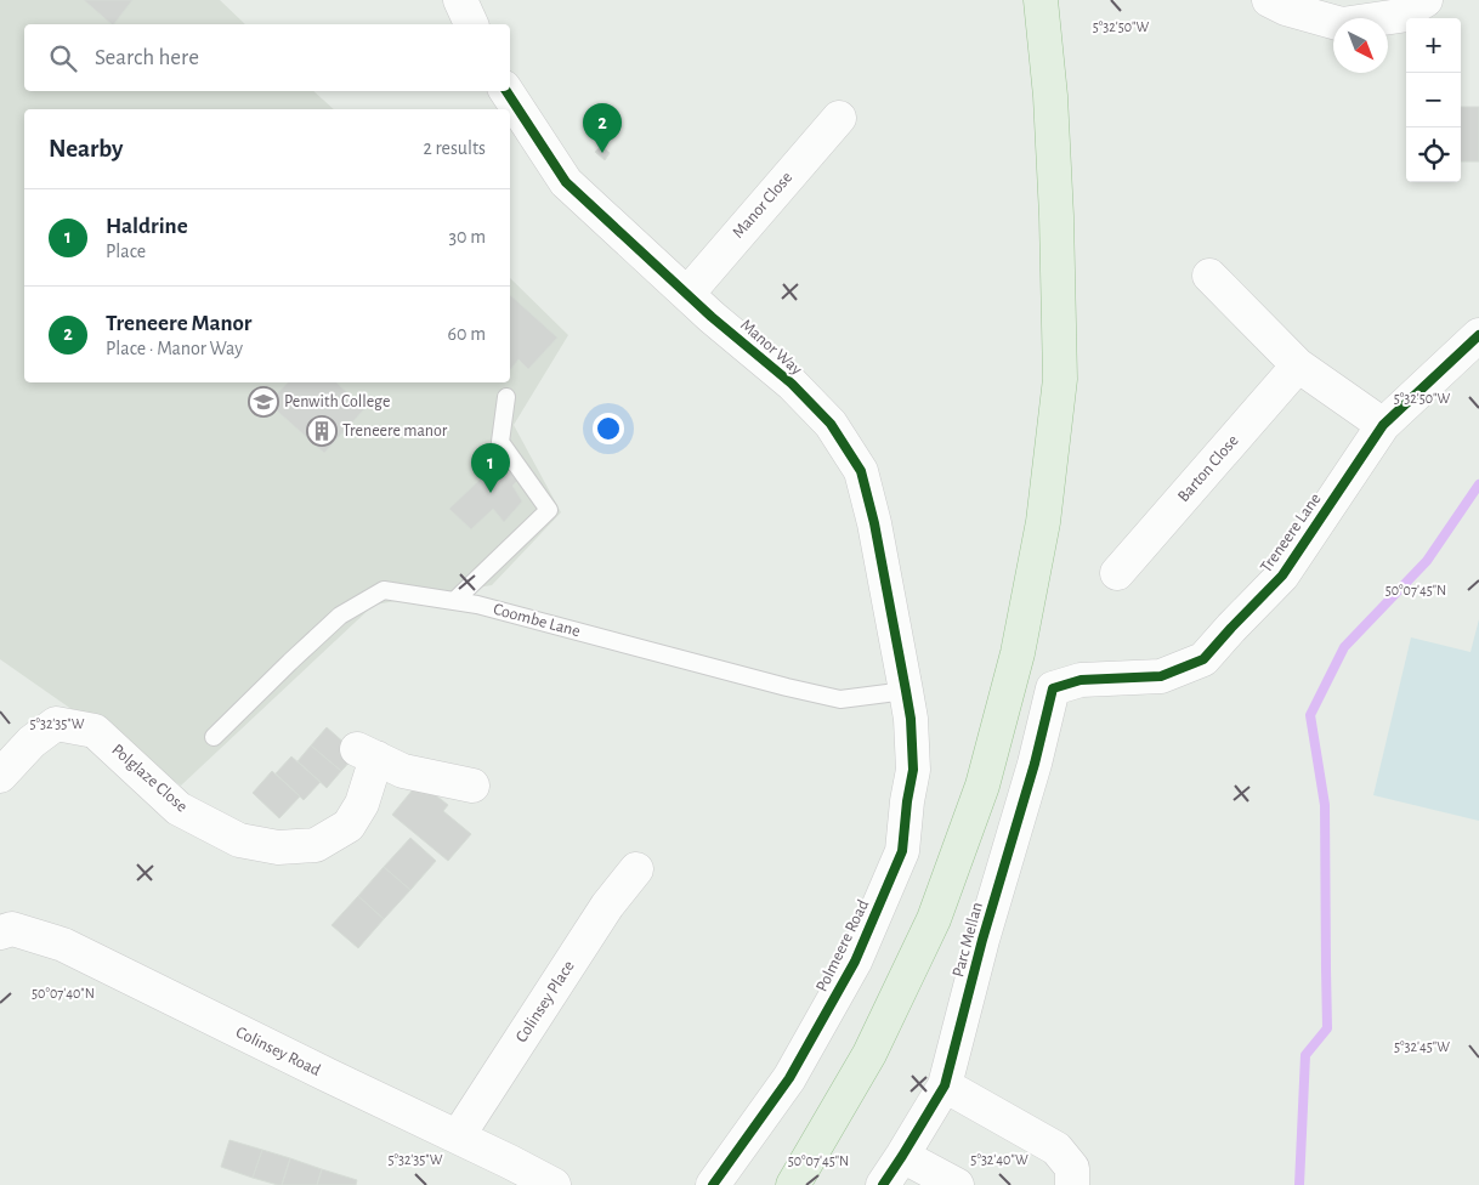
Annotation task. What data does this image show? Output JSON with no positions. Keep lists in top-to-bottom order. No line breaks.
{"streets":{"street":["Manor Close","Manor Way","Barton Close","Treneere Lane","Polglaze Close","Parc Mellan","Polmeere Road","Colinsey Place","Colinsey Road"],"lane":["Coombe Lane"]},"crossings":[["Manor Close","Manor Way"],["Manor Way","Coombe Lane"],["Manor Way","Polmeere Road"],["Treneere Lane","Parc Mellan"],["Coombe Lane","Polmeere Road"],["Colinsey Place","Colinsey Road"]],"places":{"school or university":["Penwith College"],"building":["Treneere manor"]},"north":"bottom right","page":{"map_buttons":["+","−"],"search":"Search here","pins":["2","1"],"heading":["Nearby","2 results"],"list":[{"mark":"1","name":"Haldrine","note":"Place","value":"30 m"},{"mark":"2","name":"Treneere Manor","note":"Place · Manor Way","value":"60 m"}]},"coordinates":["5°32'50\"W","50°07'45\"N","5°32'35\"W","50°07'40\"N","5°32'45\"W","5°32'40\"W"]}
